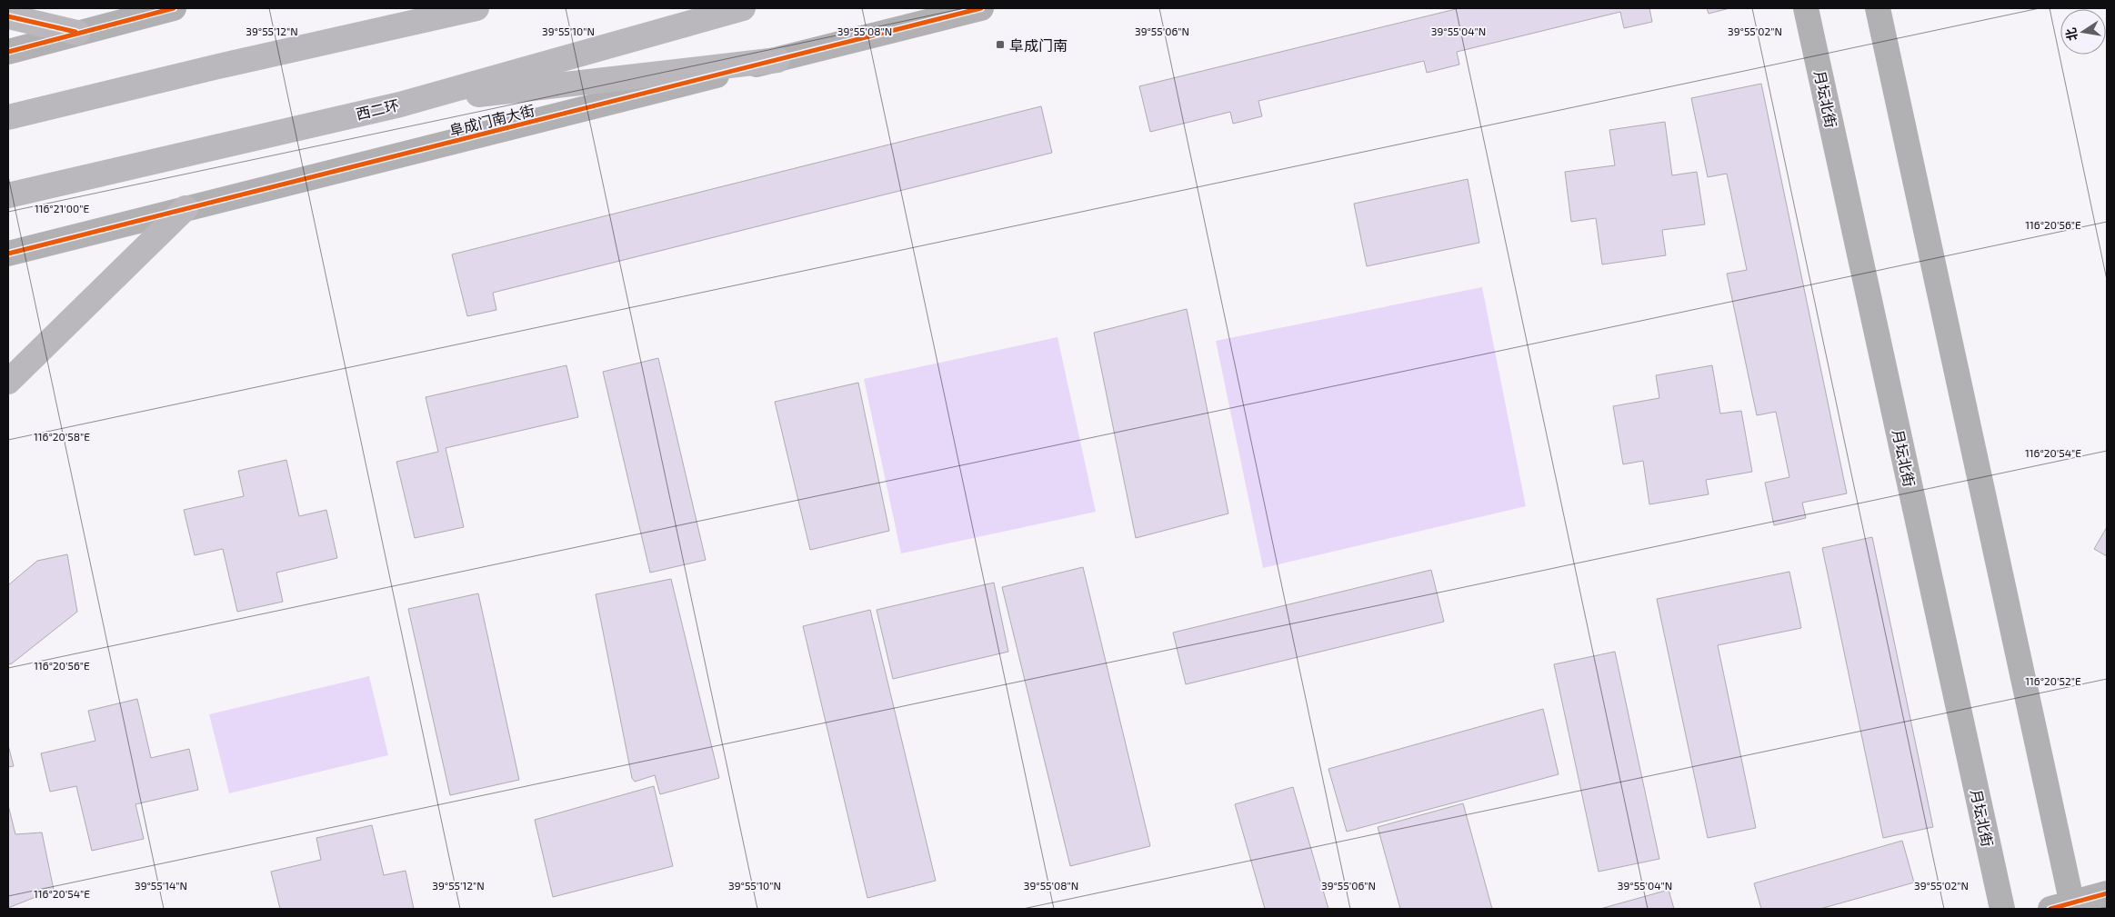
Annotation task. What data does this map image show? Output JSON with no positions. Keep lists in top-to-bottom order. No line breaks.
{"streets":{"highway":["西二环"],"main road":["月坛北街","阜成门南大街"]},"places":{"transit":["阜成门南"]},"north":"left","coordinates":["39°55'12\"N","39°55'10\"N","39°55'08\"N","39°55'06\"N","39°55'04\"N","39°55'02\"N","116°21'00\"E","116°20'56\"E","116°20'58\"E","116°20'54\"E","116°20'52\"E","39°55'14\"N"]}
